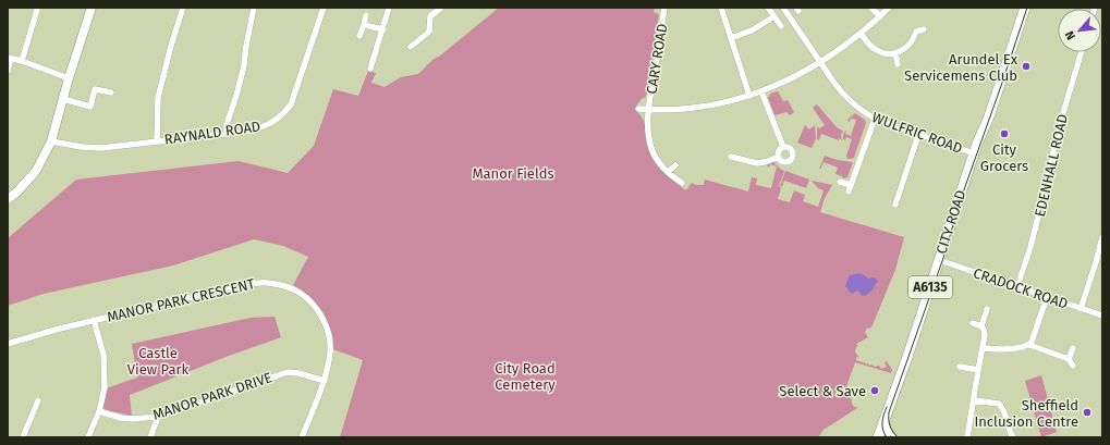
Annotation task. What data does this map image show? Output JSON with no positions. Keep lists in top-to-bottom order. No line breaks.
{"streets":{"main road":["CITY ROAD","A6135"],"street":["CARY ROAD","RAYNALD ROAD","WULFRIC ROAD","EDENHALL ROAD","CRADOCK ROAD","MANOR PARK CRESCENT","MANOR PARK DRIVE"]},"crossings":[["WULFRIC ROAD","CITY ROAD"],["EDENHALL ROAD","CRADOCK ROAD"],["CITY ROAD","CRADOCK ROAD"],["MANOR PARK CRESCENT","MANOR PARK DRIVE"]],"parks":["Manor Fields","Castle View Park","City Road Cemetery"],"places":["Arundel Ex Servicemens Club","City Grocers","Select & Save","Sheffield Inclusion Centre"],"north":"bottom left"}
